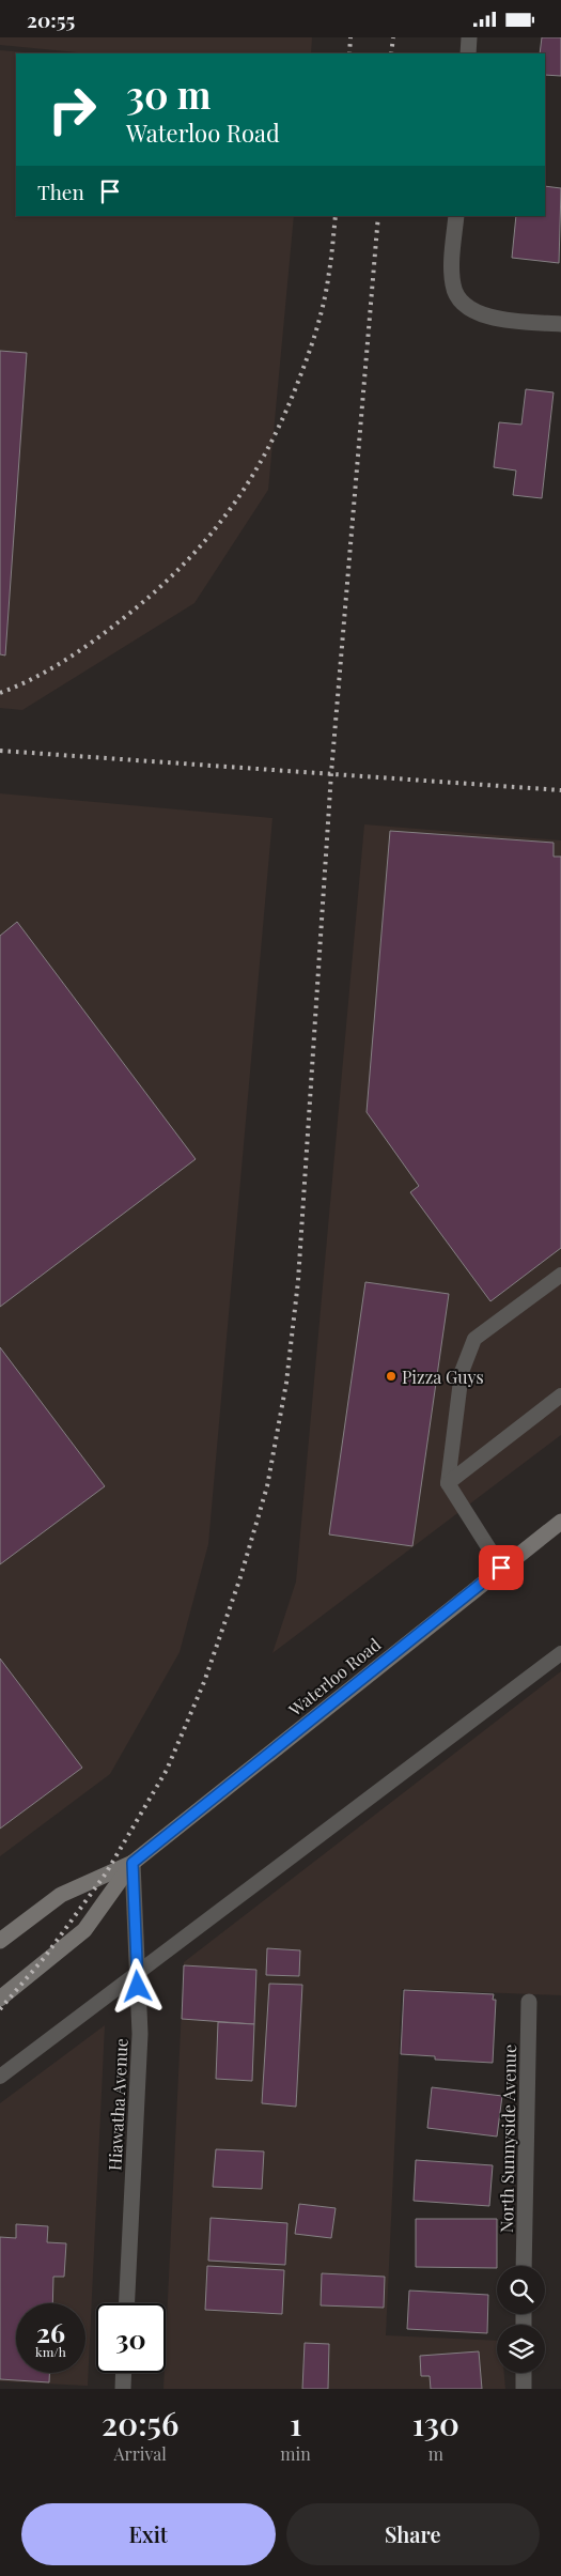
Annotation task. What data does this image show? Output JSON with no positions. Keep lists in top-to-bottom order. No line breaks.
{"streets":{"main road":["Waterloo Road"],"street":["Hiawatha Avenue","North Sunnyside Avenue"]},"crossings":[["Waterloo Road","Hiawatha Avenue"]],"places":["Pizza Guys"],"page":{"status":"20:55","turn":["30 m","Waterloo Road"],"then":"Then","speed":"26 km/h","limit":"30","eta":["20:56","Arrival","1","min","130","m"],"buttons":["Exit","Share"]}}
